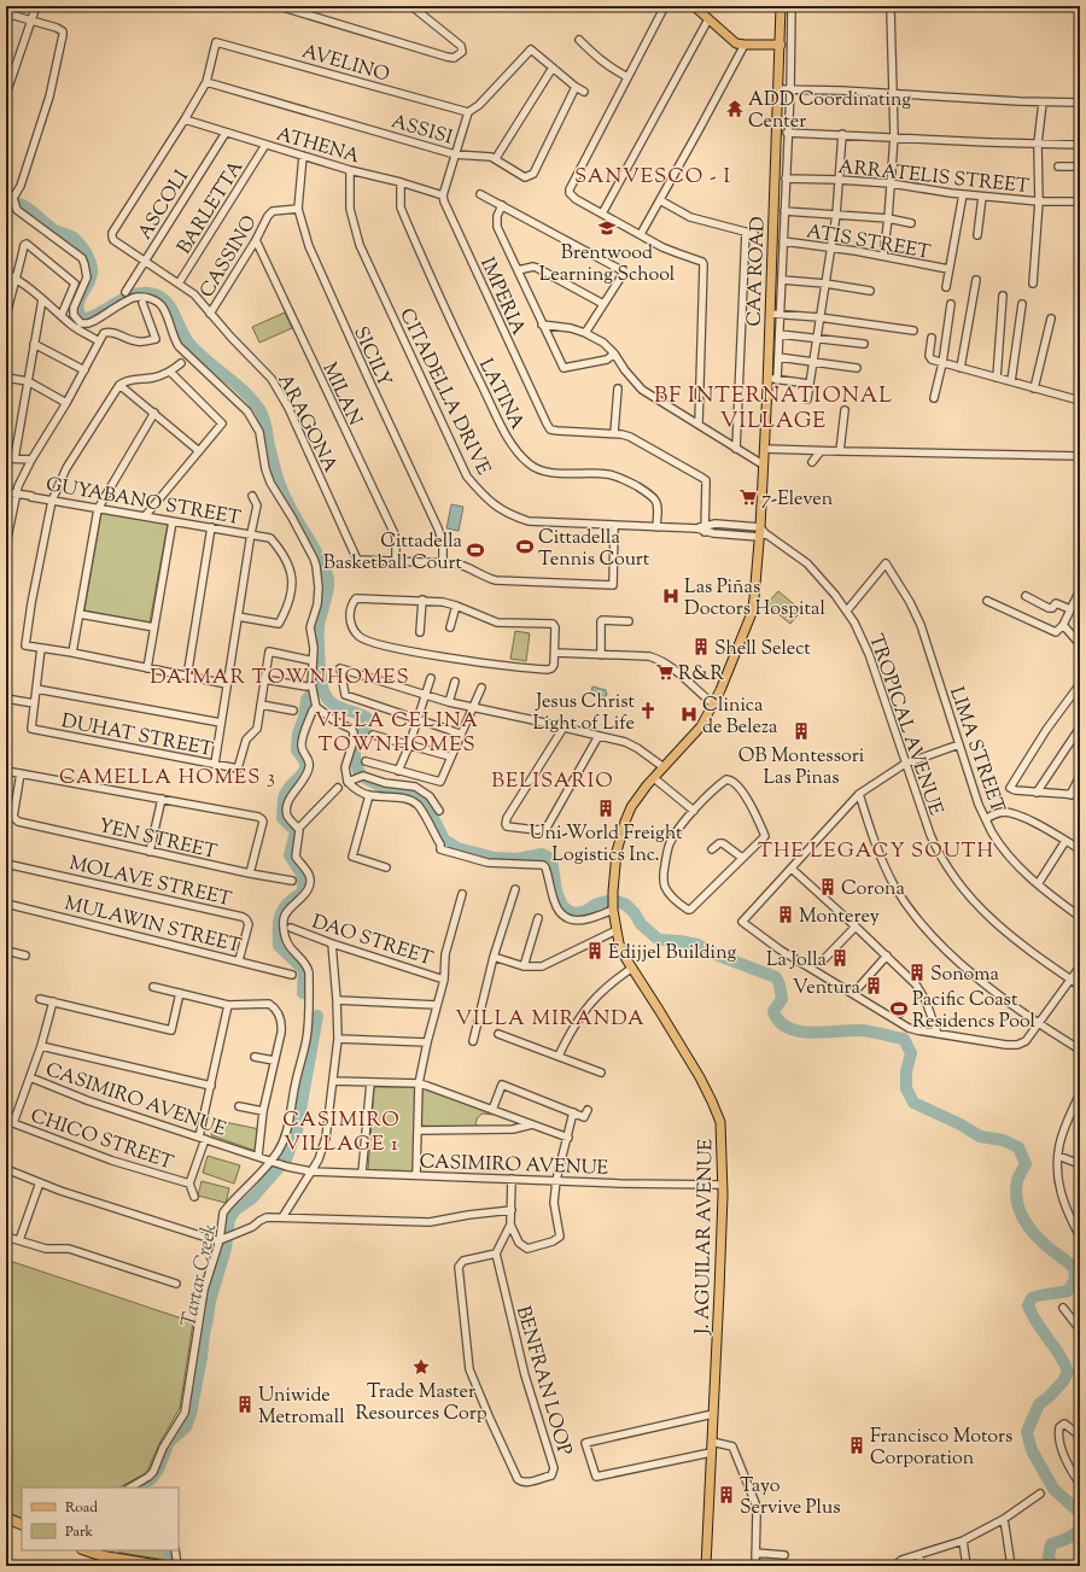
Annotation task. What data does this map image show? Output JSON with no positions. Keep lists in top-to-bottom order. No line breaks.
{"streets":{"main road":["CAA ROAD","J. AGUILAR AVENUE"],"street":["AVELINO","ASSISI","ATHENA","ARRATELIS STREET","ASCOLI","BARLETTA","ATIS STREET","CASSINO","IMPERIA","SICILY","CITADELLA DRIVE","MILAN","LATINA","ARAGONA","GUYABANO STREET","TROPICAL AVENUE","DUHAT STREET","LIMA STREET","YEN STREET","MOLAVE STREET","MULAWIN STREET","DAO STREET","CASIMIRO AVENUE","CHICO STREET","BENFRAN LOOP"]},"crossings":[["AVELINO","ARAGONA"],["ASSISI","ARAGONA"],["ATHENA","ASCOLI"],["ATHENA","BARLETTA"],["ATHENA","IMPERIA"],["ATHENA","SICILY"],["ATHENA","CITADELLA DRIVE"],["ATHENA","LATINA"],["ATHENA","ARAGONA"],["ASCOLI","ARAGONA"],["BARLETTA","ARAGONA"],["CASSINO","SICILY"],["CASSINO","MILAN"],["CASSINO","ARAGONA"],["CAA ROAD","CITADELLA DRIVE"],["CAA ROAD","TROPICAL AVENUE"],["IMPERIA","CITADELLA DRIVE"],["SICILY","ARAGONA"],["CITADELLA DRIVE","LATINA"],["CITADELLA DRIVE","ARAGONA"],["CITADELLA DRIVE","TROPICAL AVENUE"],["MILAN","ARAGONA"],["TROPICAL AVENUE","LIMA STREET"],["MOLAVE STREET","MULAWIN STREET"],["CASIMIRO AVENUE","J. AGUILAR AVENUE"]],"districts":["SANVESCO - I","BF INTERNATIONAL VILLAGE","DAIMAR TOWNHOMES","VILLA CELINA TOWNHOMES","CAMELLA HOMES 3","BELISARIO","THE LEGACY SOUTH","VILLA MIRANDA","CASIMIRO VILLAGE 1"],"water":["Tartar Creek"],"places":{"temple":["ADD Coordinating Center"],"school or university":["Brentwood Learning School"],"supermarket":["7-Eleven","R&R"],"sports":["Cittadella Tennis Court","Cittadella Basketball Court","Pacific Coast Residencs Pool"],"hospital":["Las Piñas Doctors Hospital","Clinica de Beleza"],"building":["Shell Select","OB Montessori Las Pinas","Uni-World Freight Logistics Inc.","Corona","Monterey","Edijjel Building","La Jolla","Sonoma","Ventura","Uniwide Metromall","Francisco Motors Corporation","Tayo Servive Plus"],"church":["Jesus Christ Light of Life"],"place":["Trade Master Resources Corp"]},"legend":["Road","Park"]}
